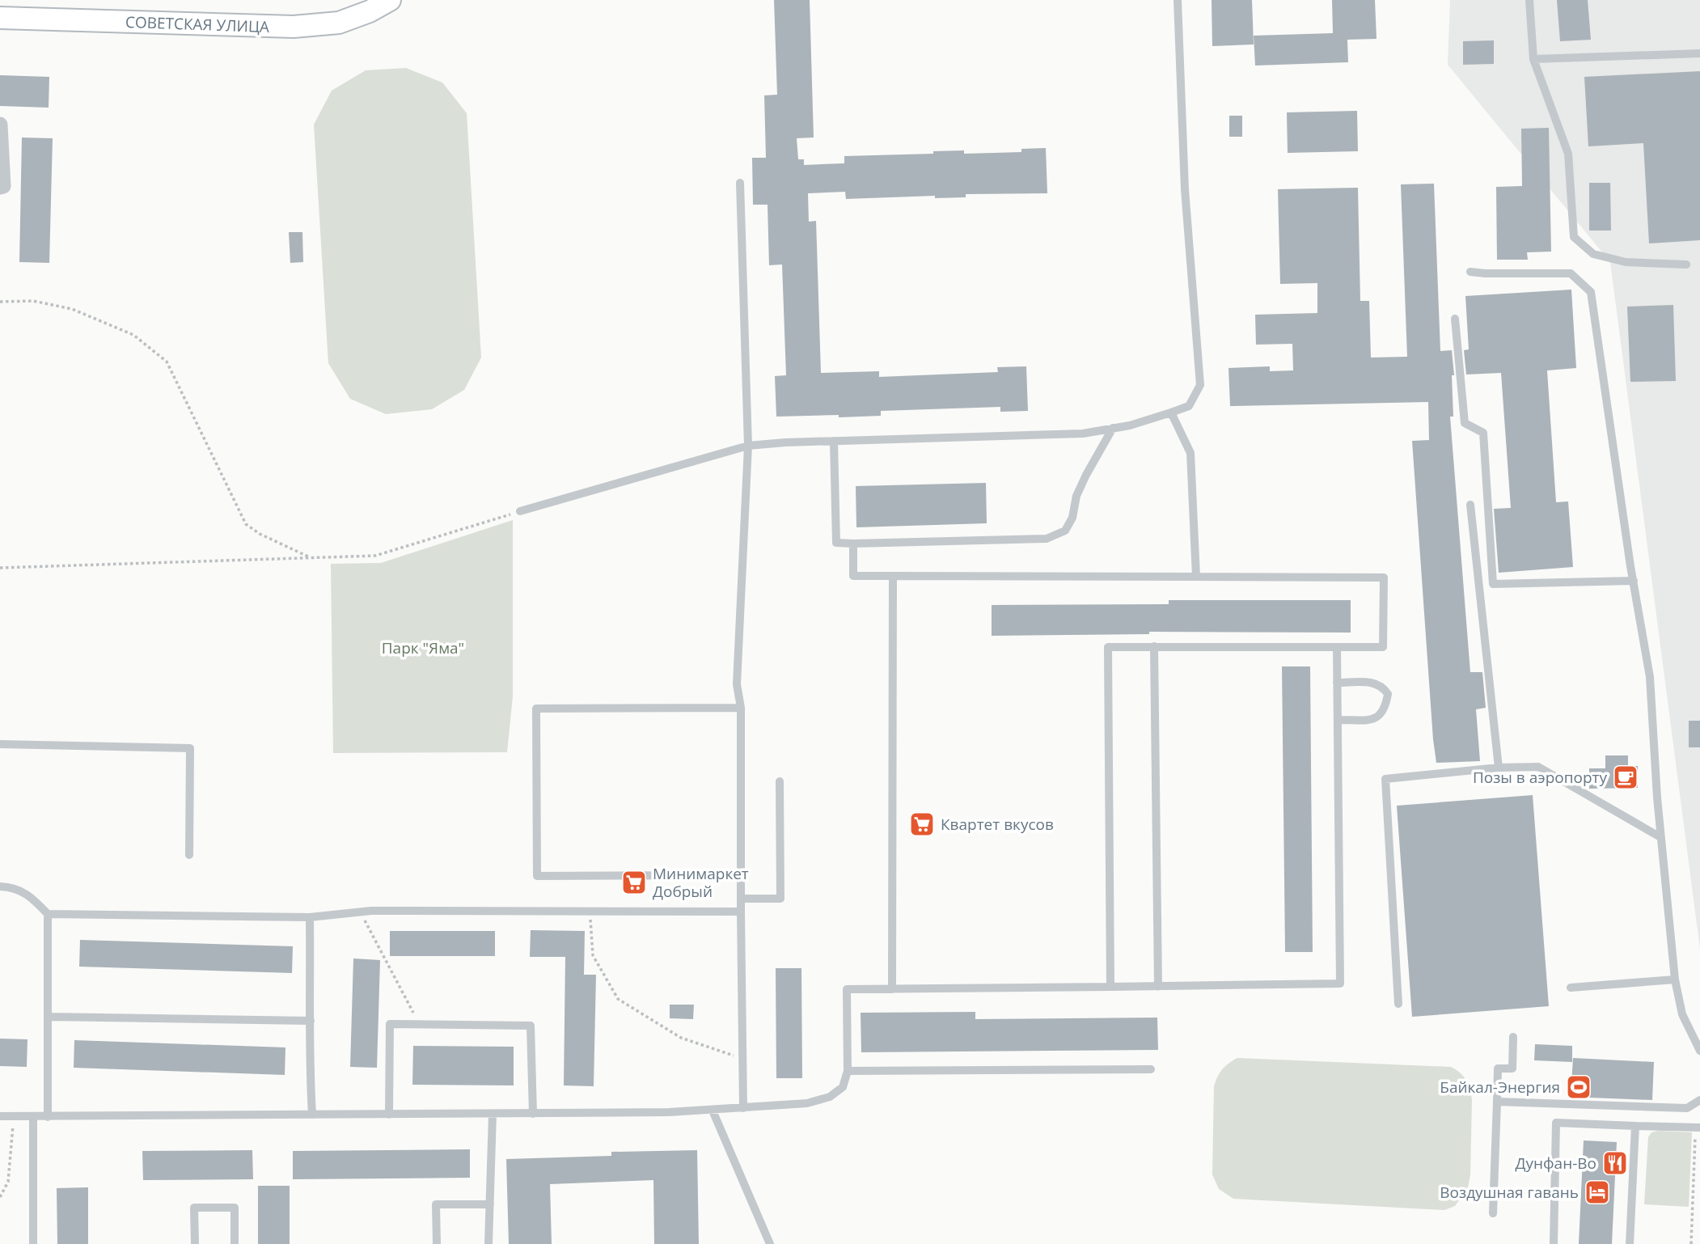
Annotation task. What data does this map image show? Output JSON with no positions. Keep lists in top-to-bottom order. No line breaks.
{"streets":{"main road":["СОВЕТСКАЯ УЛИЦА"]},"parks":["Парк \"Яма\""],"places":{"cafe":["Позы в аэропорту"],"supermarket":["Квартет вкусов","Минимаркет Добрый"],"sports":["Байкал-Энергия"],"restaurant":["Дунфан-Во"],"hotel":["Воздушная гавань"]}}
